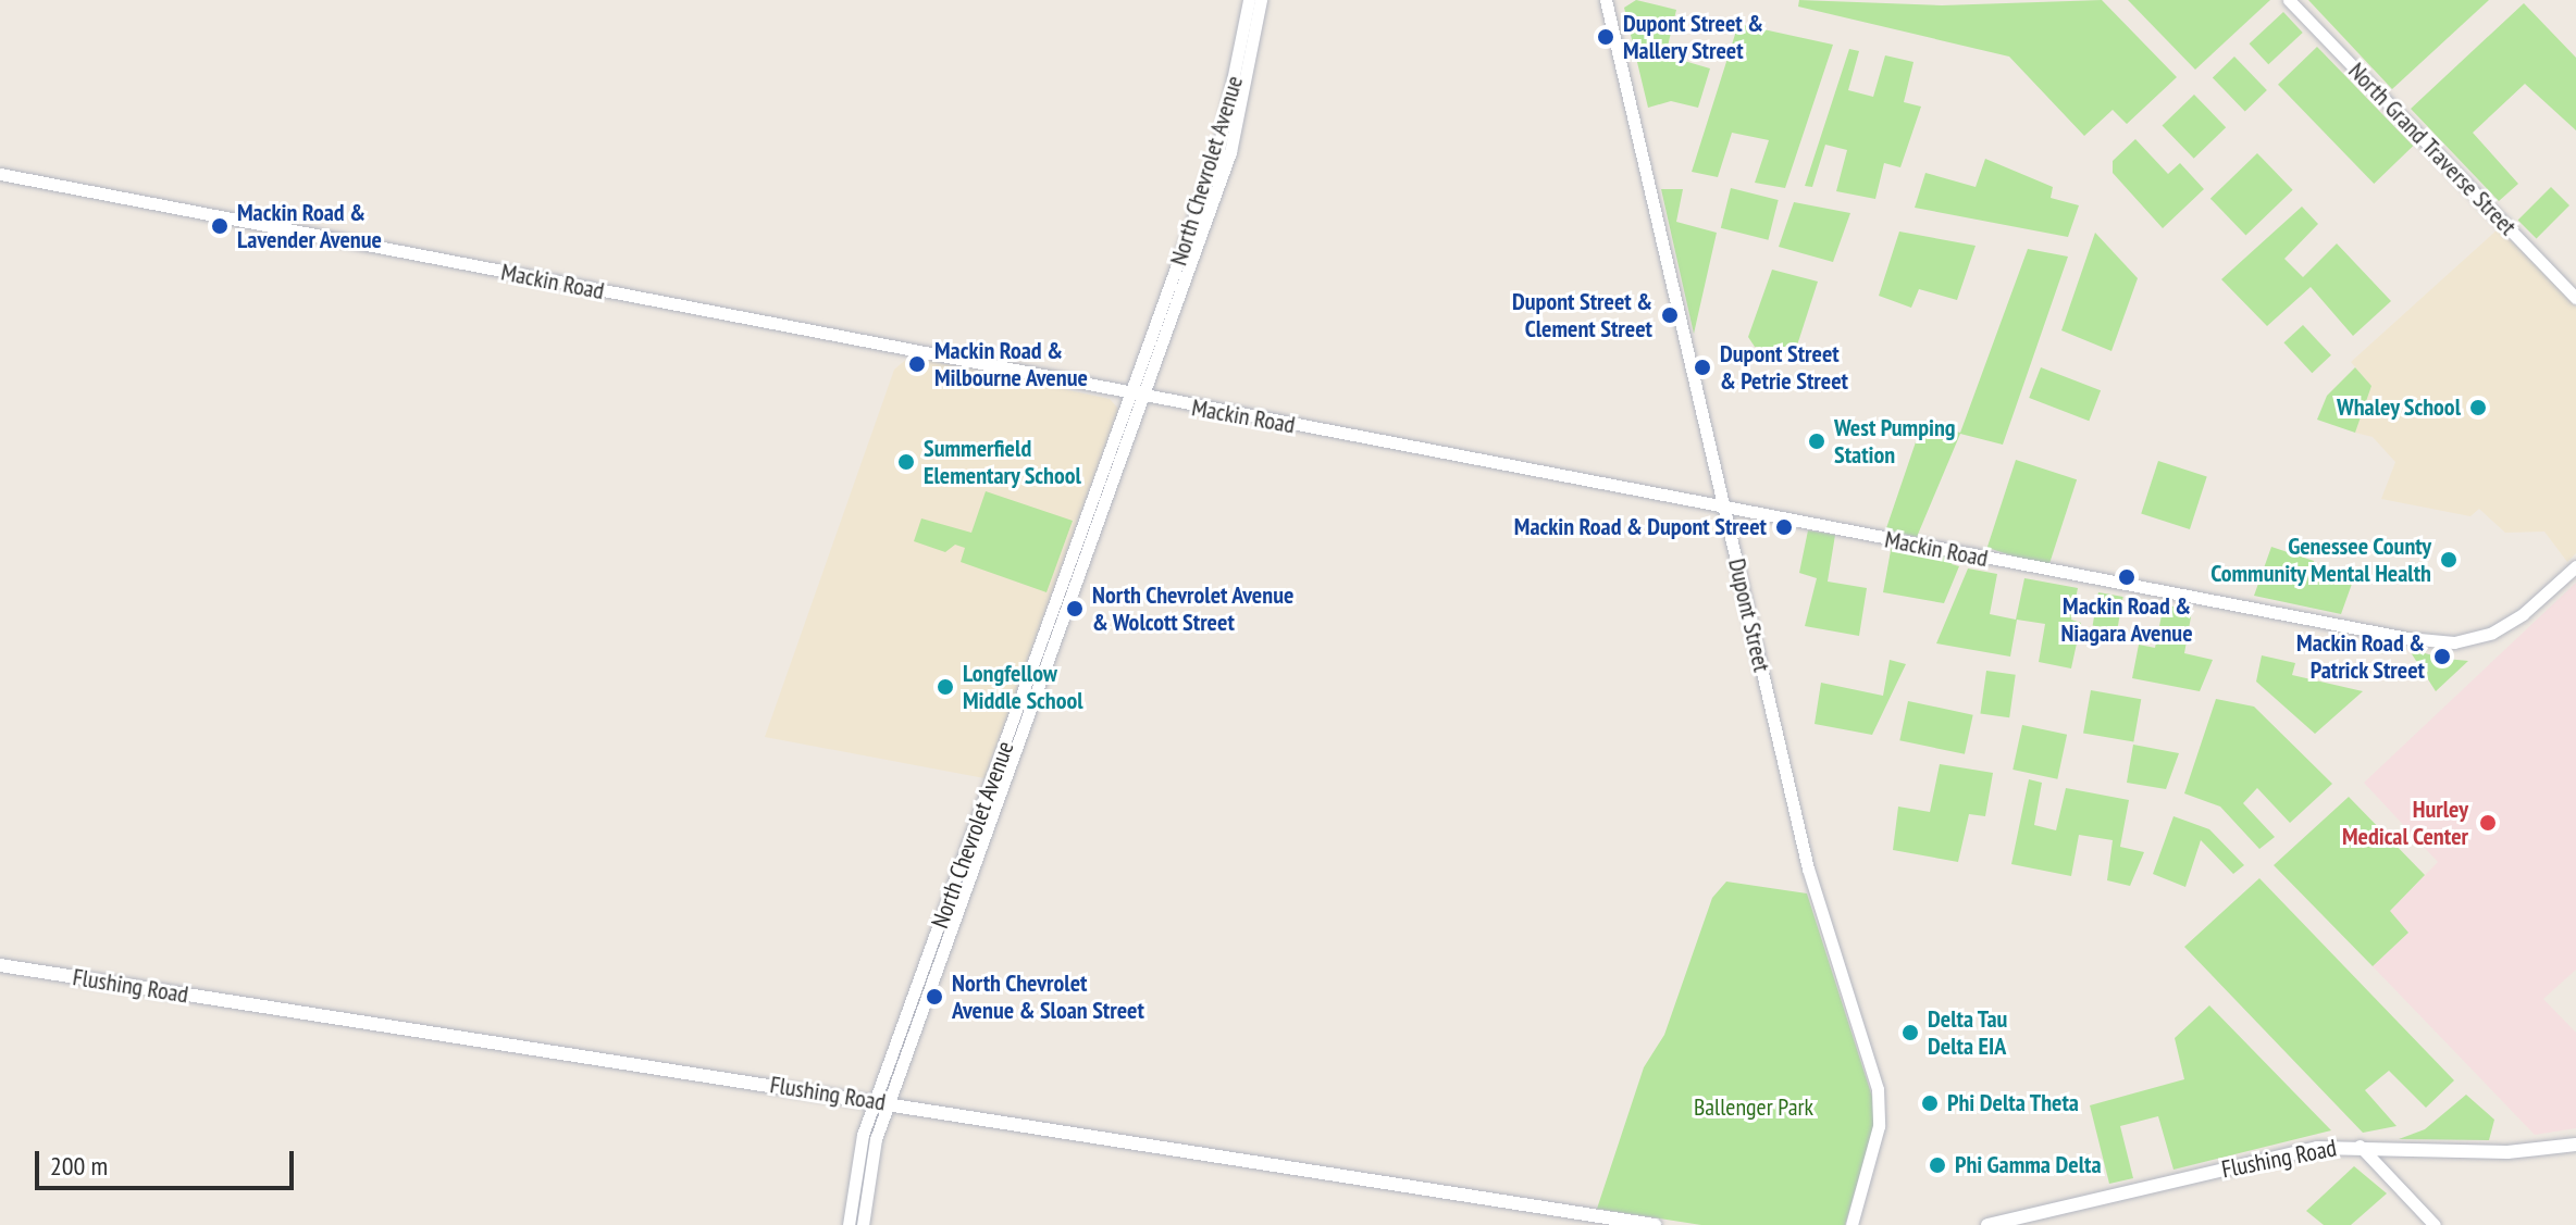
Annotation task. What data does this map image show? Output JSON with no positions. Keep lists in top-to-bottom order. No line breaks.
{"streets":{"main road":["Flushing Road"],"street":["North Grand Traverse Street","North Chevrolet Avenue","Mackin Road","Dupont Street"]},"crossings":[["North Chevrolet Avenue","Mackin Road"],["North Chevrolet Avenue","Flushing Road"],["Mackin Road","Dupont Street"]],"parks":["Ballenger Park"],"places":["Dupont Street & Mallery Street","Mackin Road & Lavender Avenue","Dupont Street & Clement Street","Mackin Road & Milbourne Avenue","Dupont Street & Petrie Street","Whaley School","West Pumping Station","Summerfield Elementary School","Mackin Road & Dupont Street","Genessee County Community Mental Health","Mackin Road & Niagara Avenue","North Chevrolet Avenue & Wolcott Street","Mackin Road & Patrick Street","Longfellow Middle School","Hurley Medical Center","North Chevrolet Avenue & Sloan Street","Delta Tau Delta EIA","Phi Delta Theta","Phi Gamma Delta"],"scale_bar":"200 m"}
